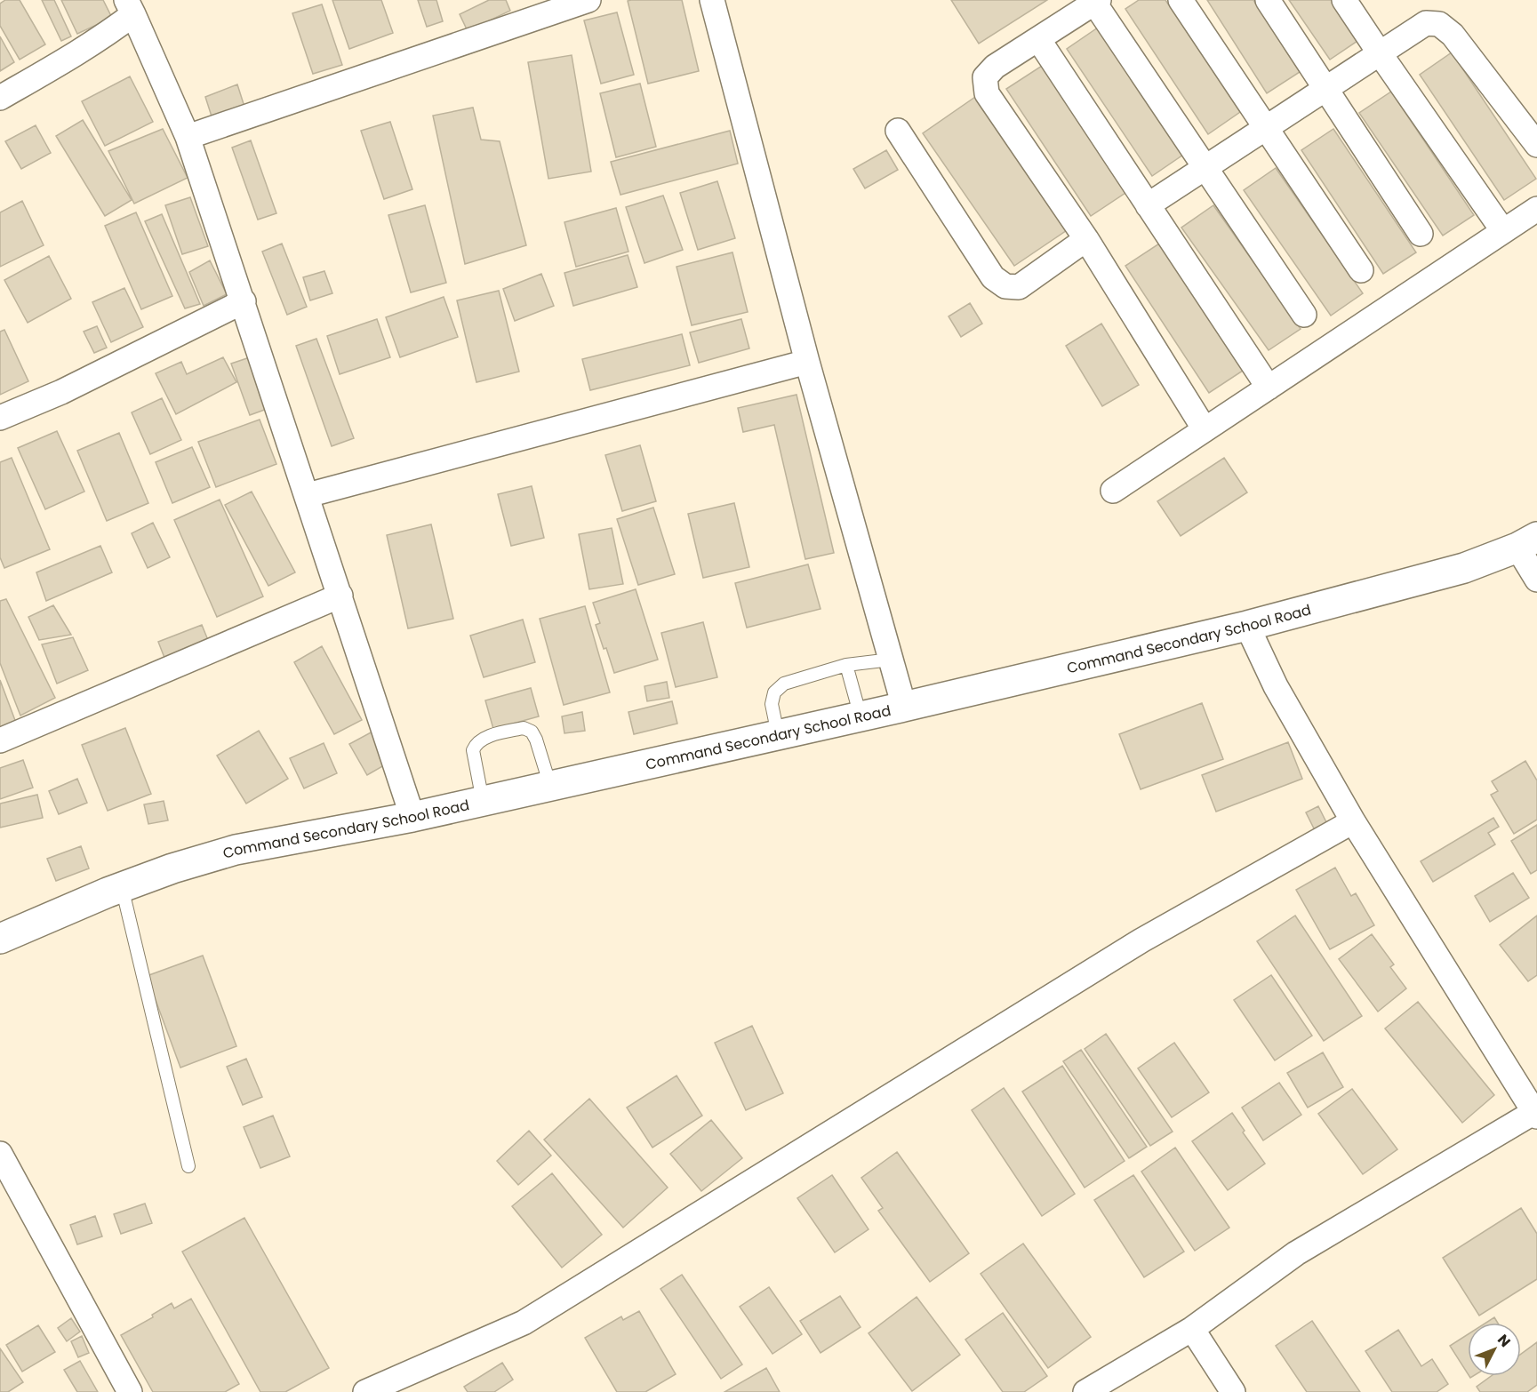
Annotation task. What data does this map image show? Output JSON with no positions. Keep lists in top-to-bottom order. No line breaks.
{"streets":{"main road":["Command Secondary School Road"]},"north":"top right"}
